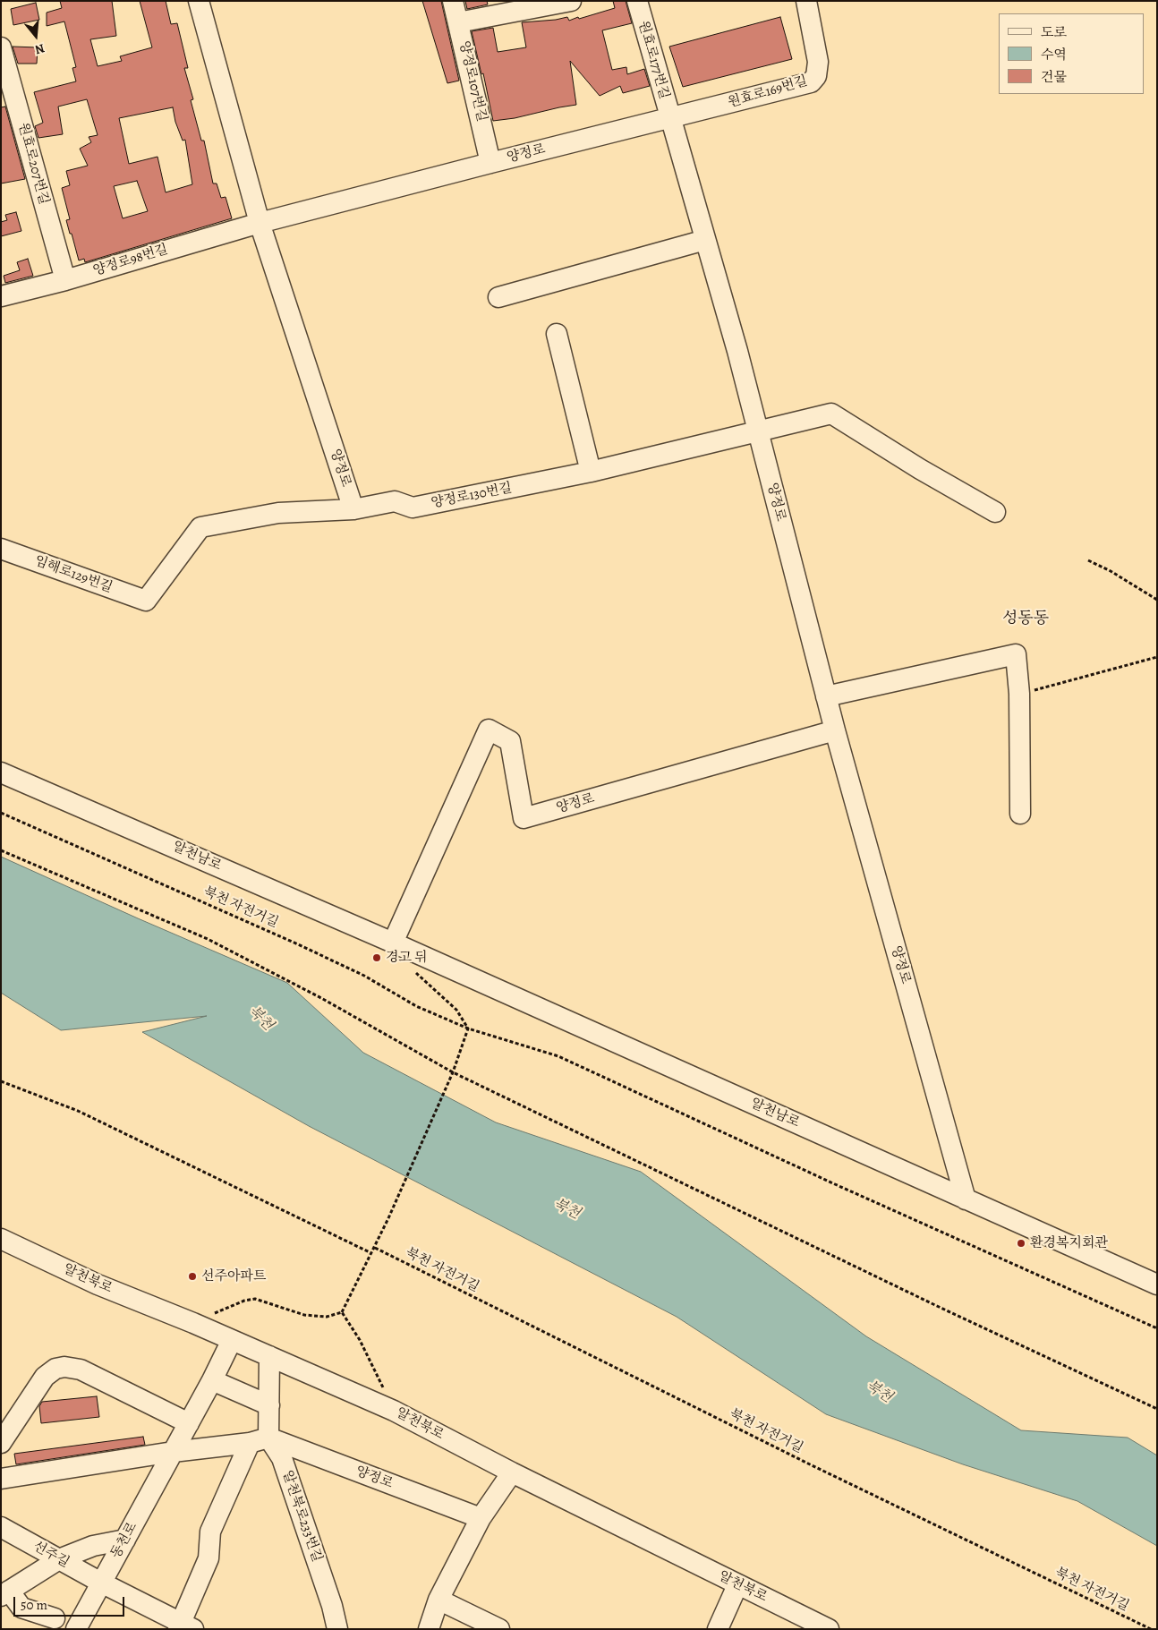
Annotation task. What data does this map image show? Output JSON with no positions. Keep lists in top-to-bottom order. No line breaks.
{"streets":{"street":["원효로177번길","양정로107번길","원효로169번길","양정로","원효로207번길","양정로98번길","양정로130번길","임해로129번길","알천남로","알천북로","알천북로233번길","동천로","선주길"],"path":["북천 자전거길"]},"crossings":[["원효로177번길","원효로169번길"],["원효로177번길","양정로"],["양정로107번길","양정로"],["원효로169번길","양정로"],["양정로","양정로98번길"],["양정로","양정로130번길"],["양정로","알천남로"],["양정로","알천북로233번길"],["원효로207번길","양정로98번길"],["양정로130번길","임해로129번길"],["알천북로","동천로"],["동천로","선주길"]],"districts":["성동동"],"water":["북천"],"places":["경고 뒤","환경복지회관","선주아파트"],"legend":["도로","수역","건물"],"scale_bar":"50 m","north":"bottom"}
